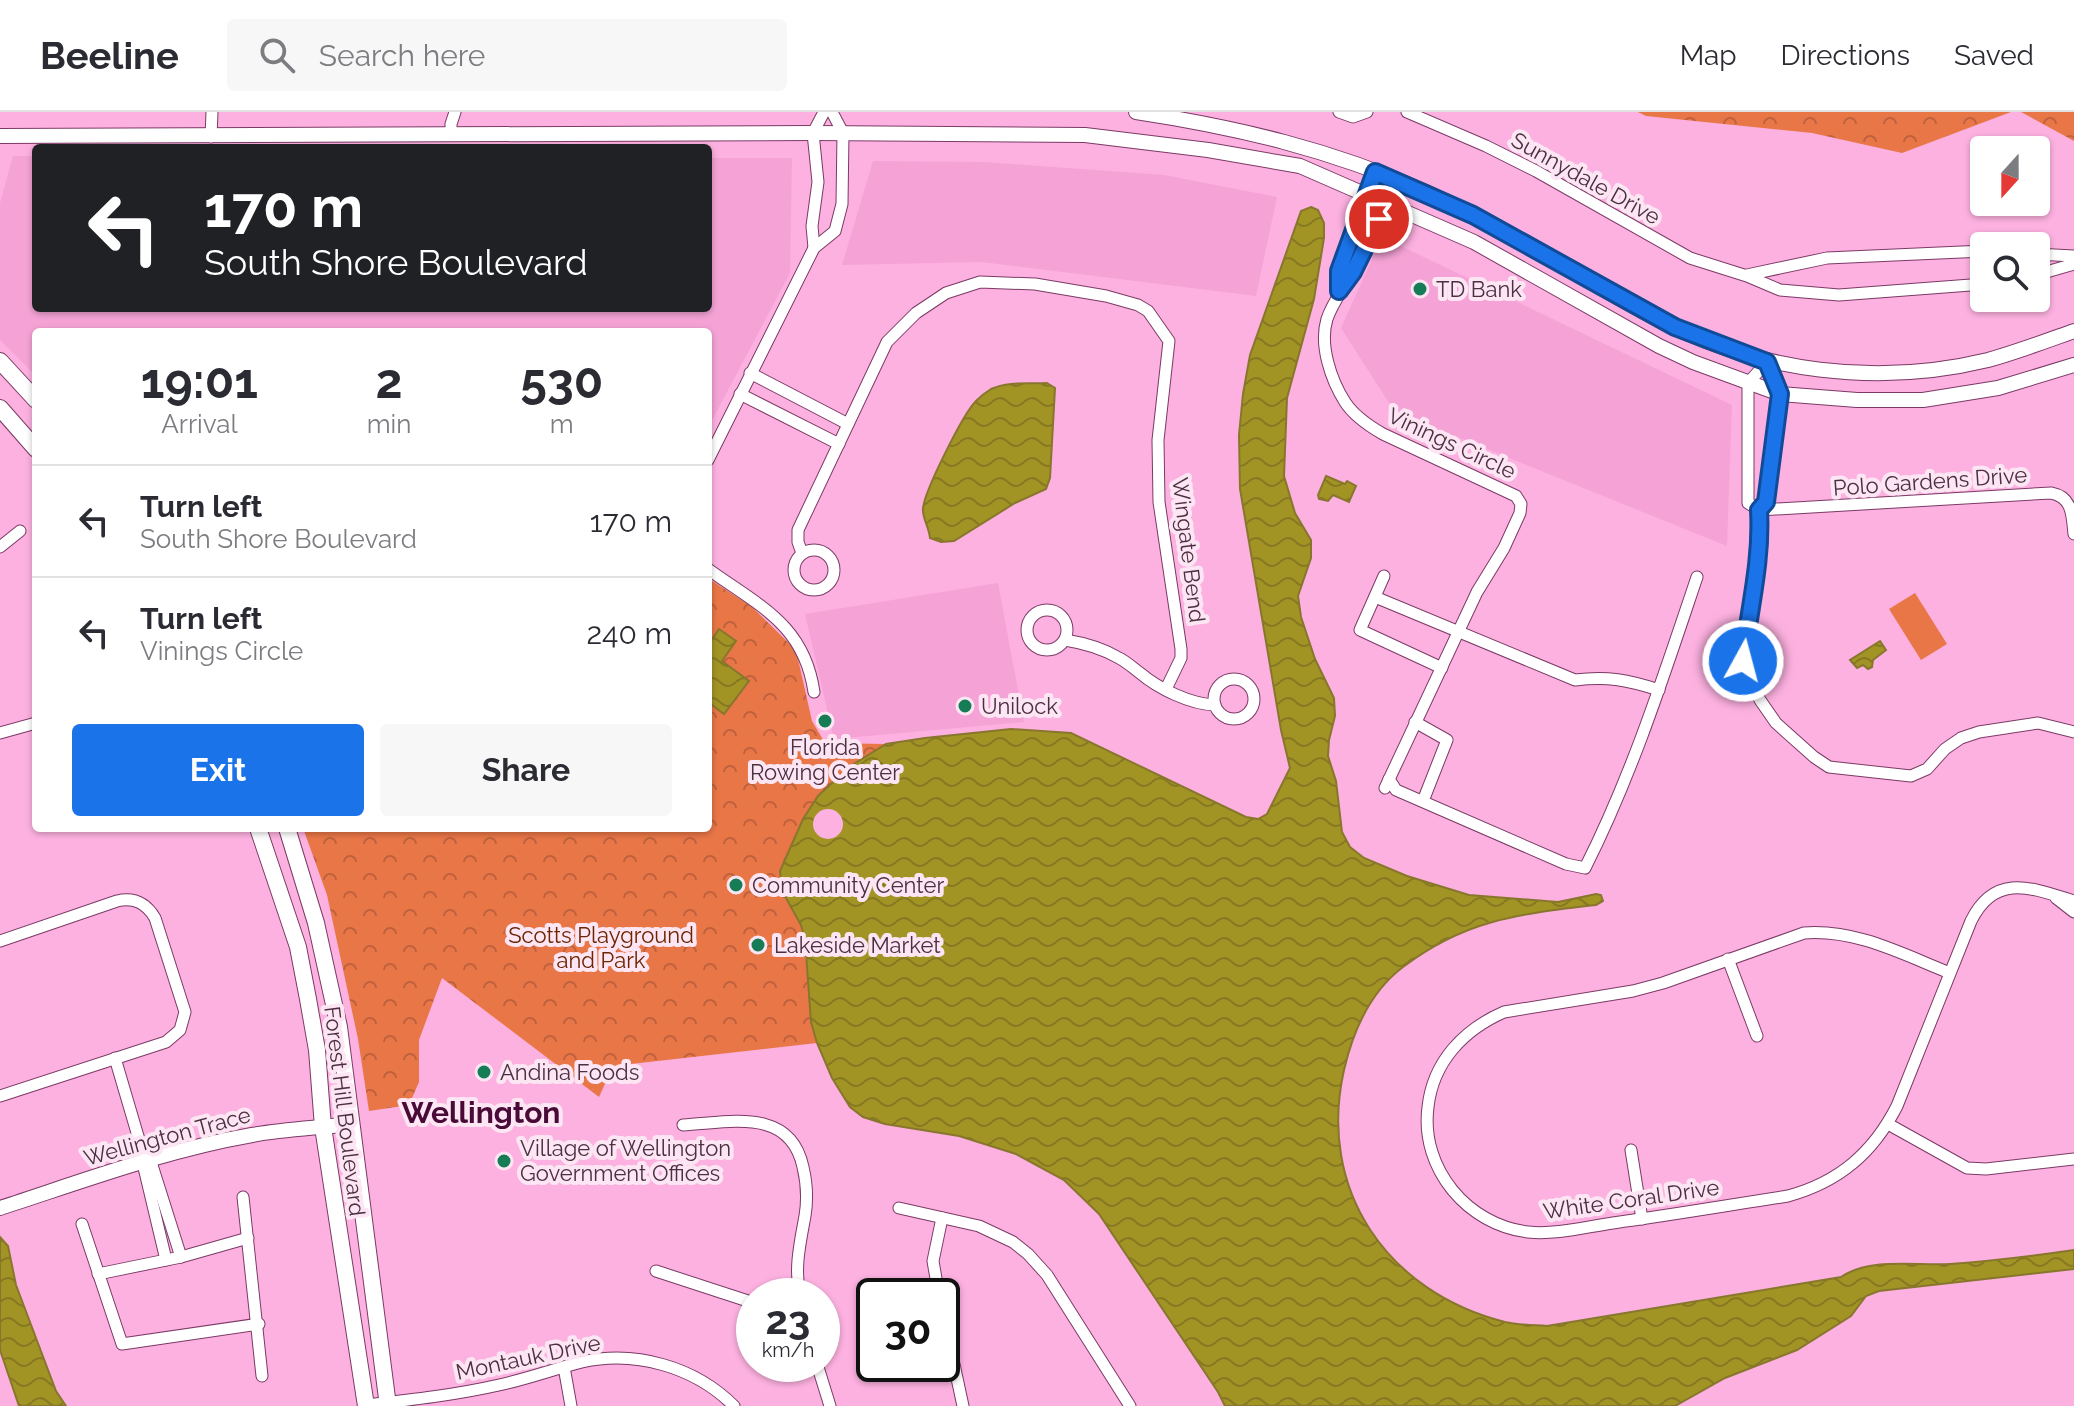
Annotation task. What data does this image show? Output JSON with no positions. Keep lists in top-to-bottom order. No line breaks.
{"streets":{"main road":["Forest Hill Boulevard"],"street":["Sunnydale Drive","Vinings Circle","Polo Gardens Drive","Wingate Bend","Wellington Trace","White Coral Drive","Montauk Drive"]},"crossings":[["Forest Hill Boulevard","Wellington Trace"],["Forest Hill Boulevard","Montauk Drive"]],"districts":["Wellington"],"parks":["Scotts Playground and Park"],"places":["TD Bank","Unilock","Florida Rowing Center","Community Center","Lakeside Market","Andina Foods","Village of Wellington Government Offices"],"north":"bottom","page":{"header":"Beeline","search":"Search here","nav":["Map","Directions","Saved"],"turn":["170 m","South Shore Boulevard"],"eta":["19:01","Arrival","2","min","530","m"],"list":[{"name":"Turn left","note":"South Shore Boulevard","value":"170 m"},{"name":"Turn left","note":"Vinings Circle","value":"240 m"}],"buttons":["Exit","Share"],"speed":"23 km/h","limit":"30"}}
